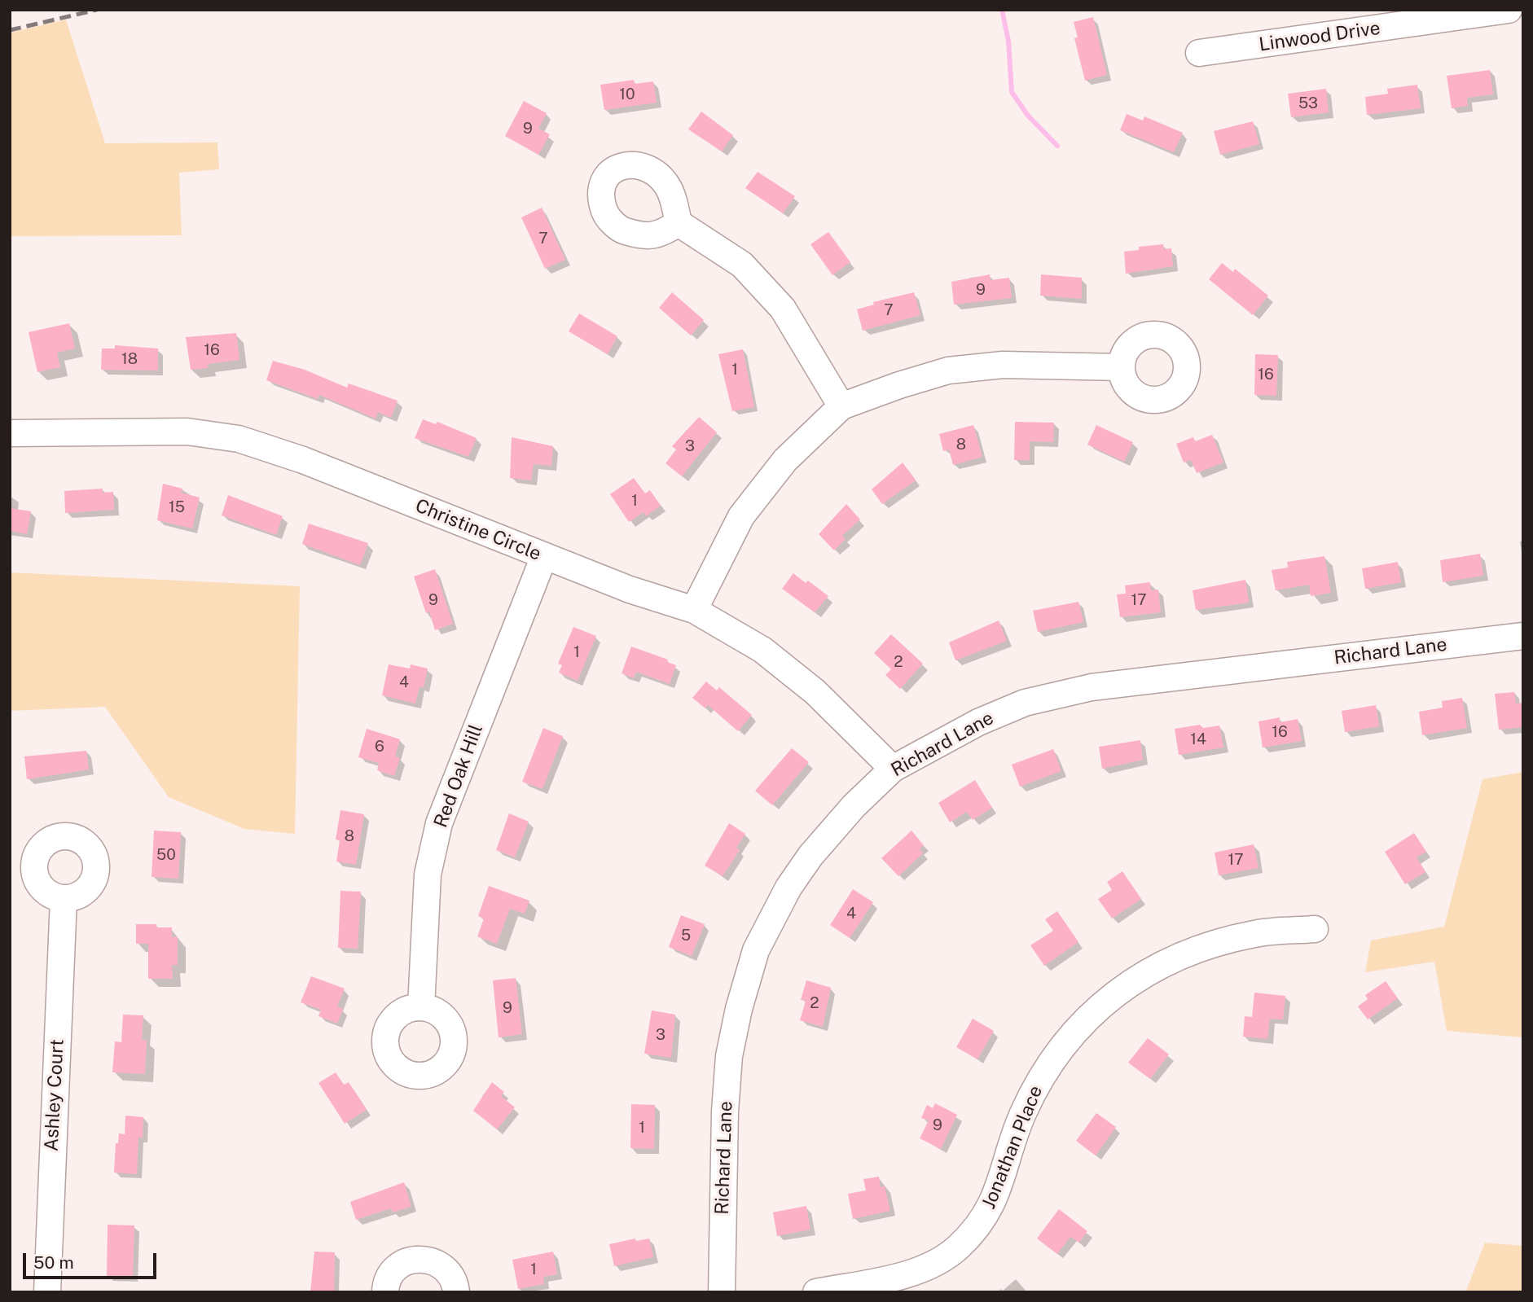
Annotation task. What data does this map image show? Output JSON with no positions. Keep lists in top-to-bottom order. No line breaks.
{"streets":{"street":["Linwood Drive","Christine Circle","Richard Lane","Red Oak Hill","Ashley Court","Jonathan Place"]},"crossings":[["Christine Circle","Richard Lane"],["Christine Circle","Red Oak Hill"]],"house_numbers":["10","53","9","7","9","7","16","18","1","16","8","3","1","15","9","17","1","2","4","16","14","6","8","50","17","4","5","2","9","3","9","1","1"],"scale_bar":"50 m"}
